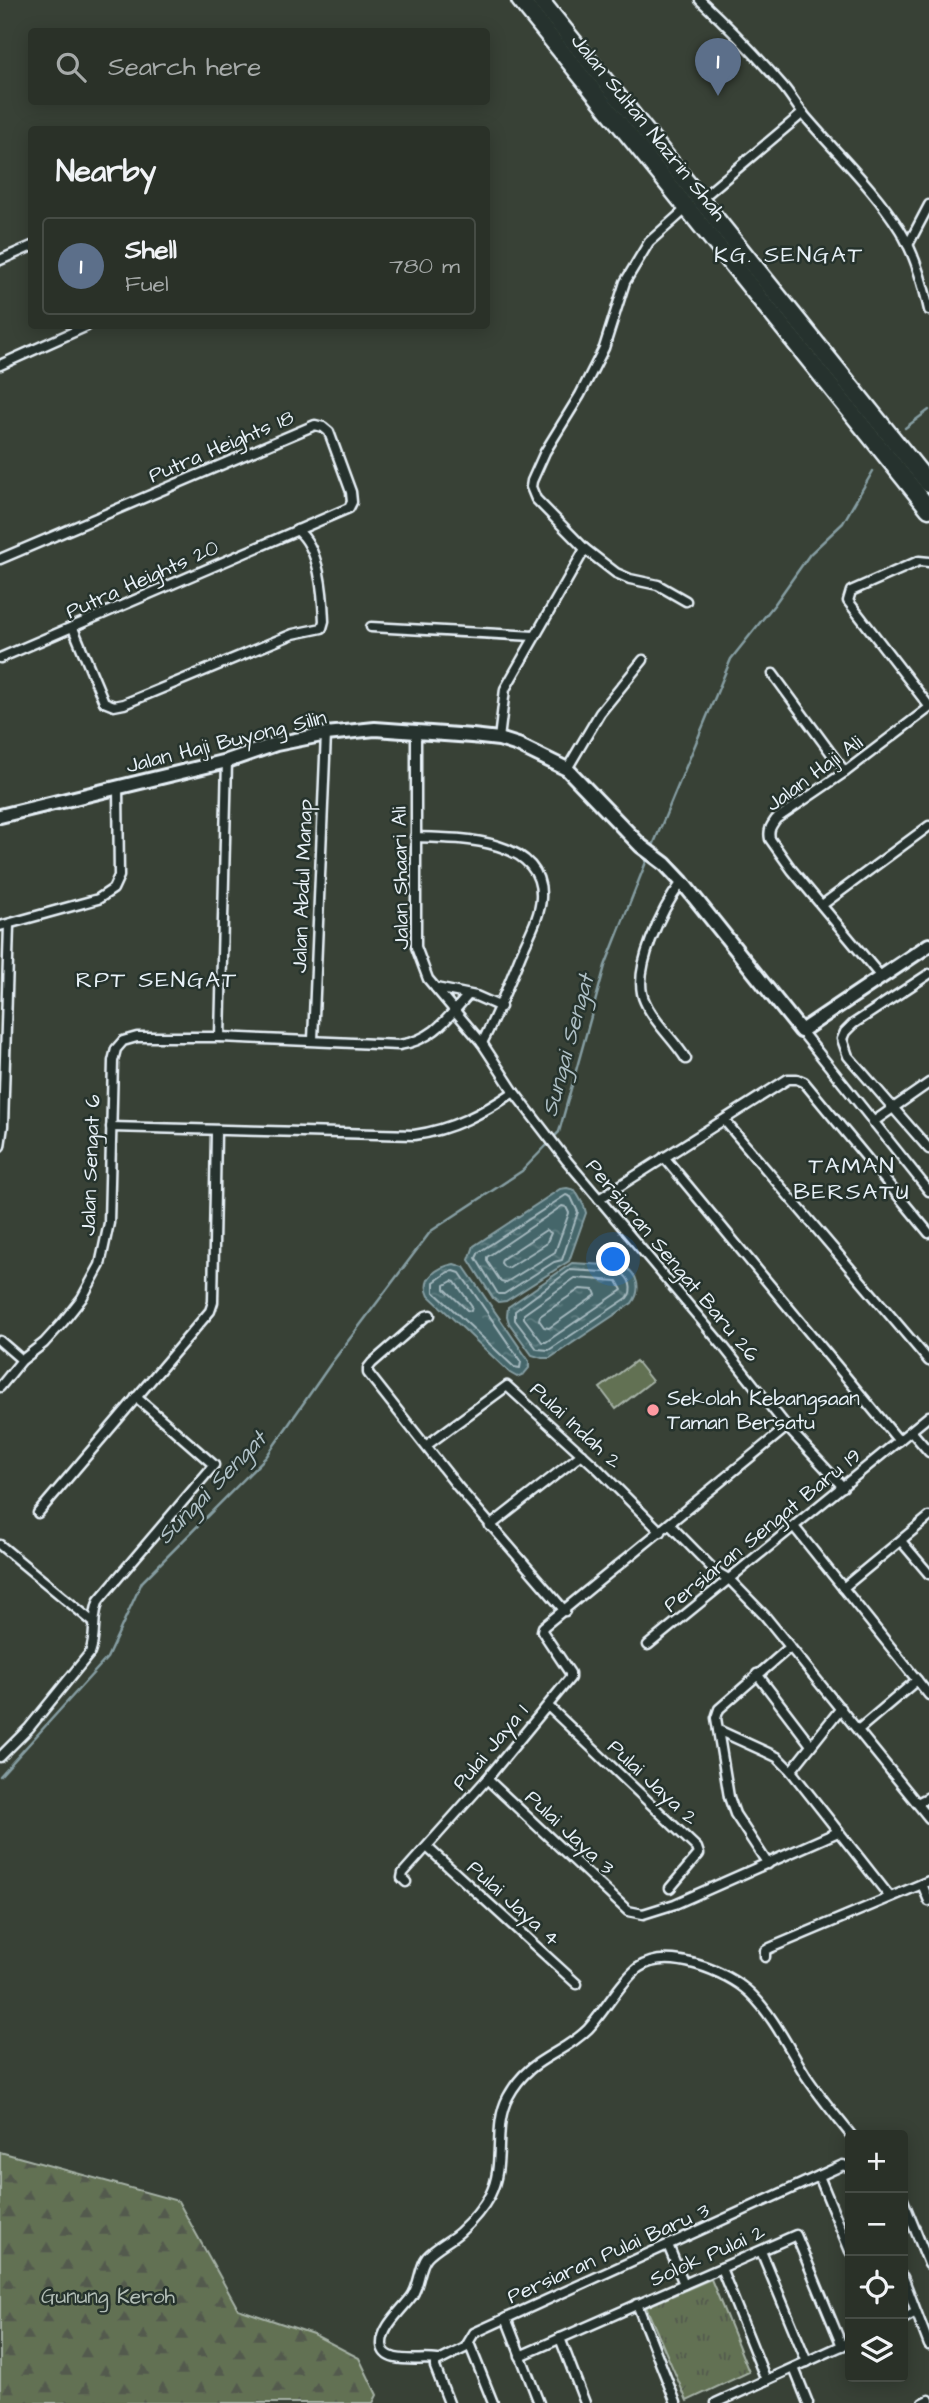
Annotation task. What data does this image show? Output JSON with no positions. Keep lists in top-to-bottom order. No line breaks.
{"streets":{"highway":["Jalan Sultan Nazrin Shah"],"street":["Putra Heights 18","Putra Heights 20","Jalan Haji Buyong Silin","Jalan Haji Ali","Jalan Shaari Ali","Jalan Abdul Manap","Jalan Sengat 6","Persiaran Sengat Baru 26","Pulai Indah 2","Persiaran Sengat Baru 19","Pulai Jaya 1","Pulai Jaya 2","Pulai Jaya 3","Pulai Jaya 4","Persiaran Pulai Baru 3","Solok Pulai 2"]},"crossings":[["Putra Heights 18","Putra Heights 20"],["Jalan Haji Buyong Silin","Jalan Shaari Ali"],["Jalan Haji Buyong Silin","Jalan Abdul Manap"],["Jalan Shaari Ali","Persiaran Sengat Baru 26"],["Persiaran Sengat Baru 26","Persiaran Sengat Baru 19"],["Pulai Jaya 1","Pulai Jaya 2"],["Pulai Jaya 1","Pulai Jaya 3"],["Pulai Jaya 1","Pulai Jaya 4"]],"districts":["KG. SENGAT","RPT SENGAT","TAMAN BERSATU"],"water":["Sungai Sengat"],"parks":["Gunung Keroh"],"places":["Sekolah Kebangsaan Taman Bersatu"],"page":{"search":"Search here","pins":"1","heading":"Nearby","list":[{"mark":"1","name":"Shell","note":"Fuel","value":"780 m"}],"map_buttons":["+","−"]}}
